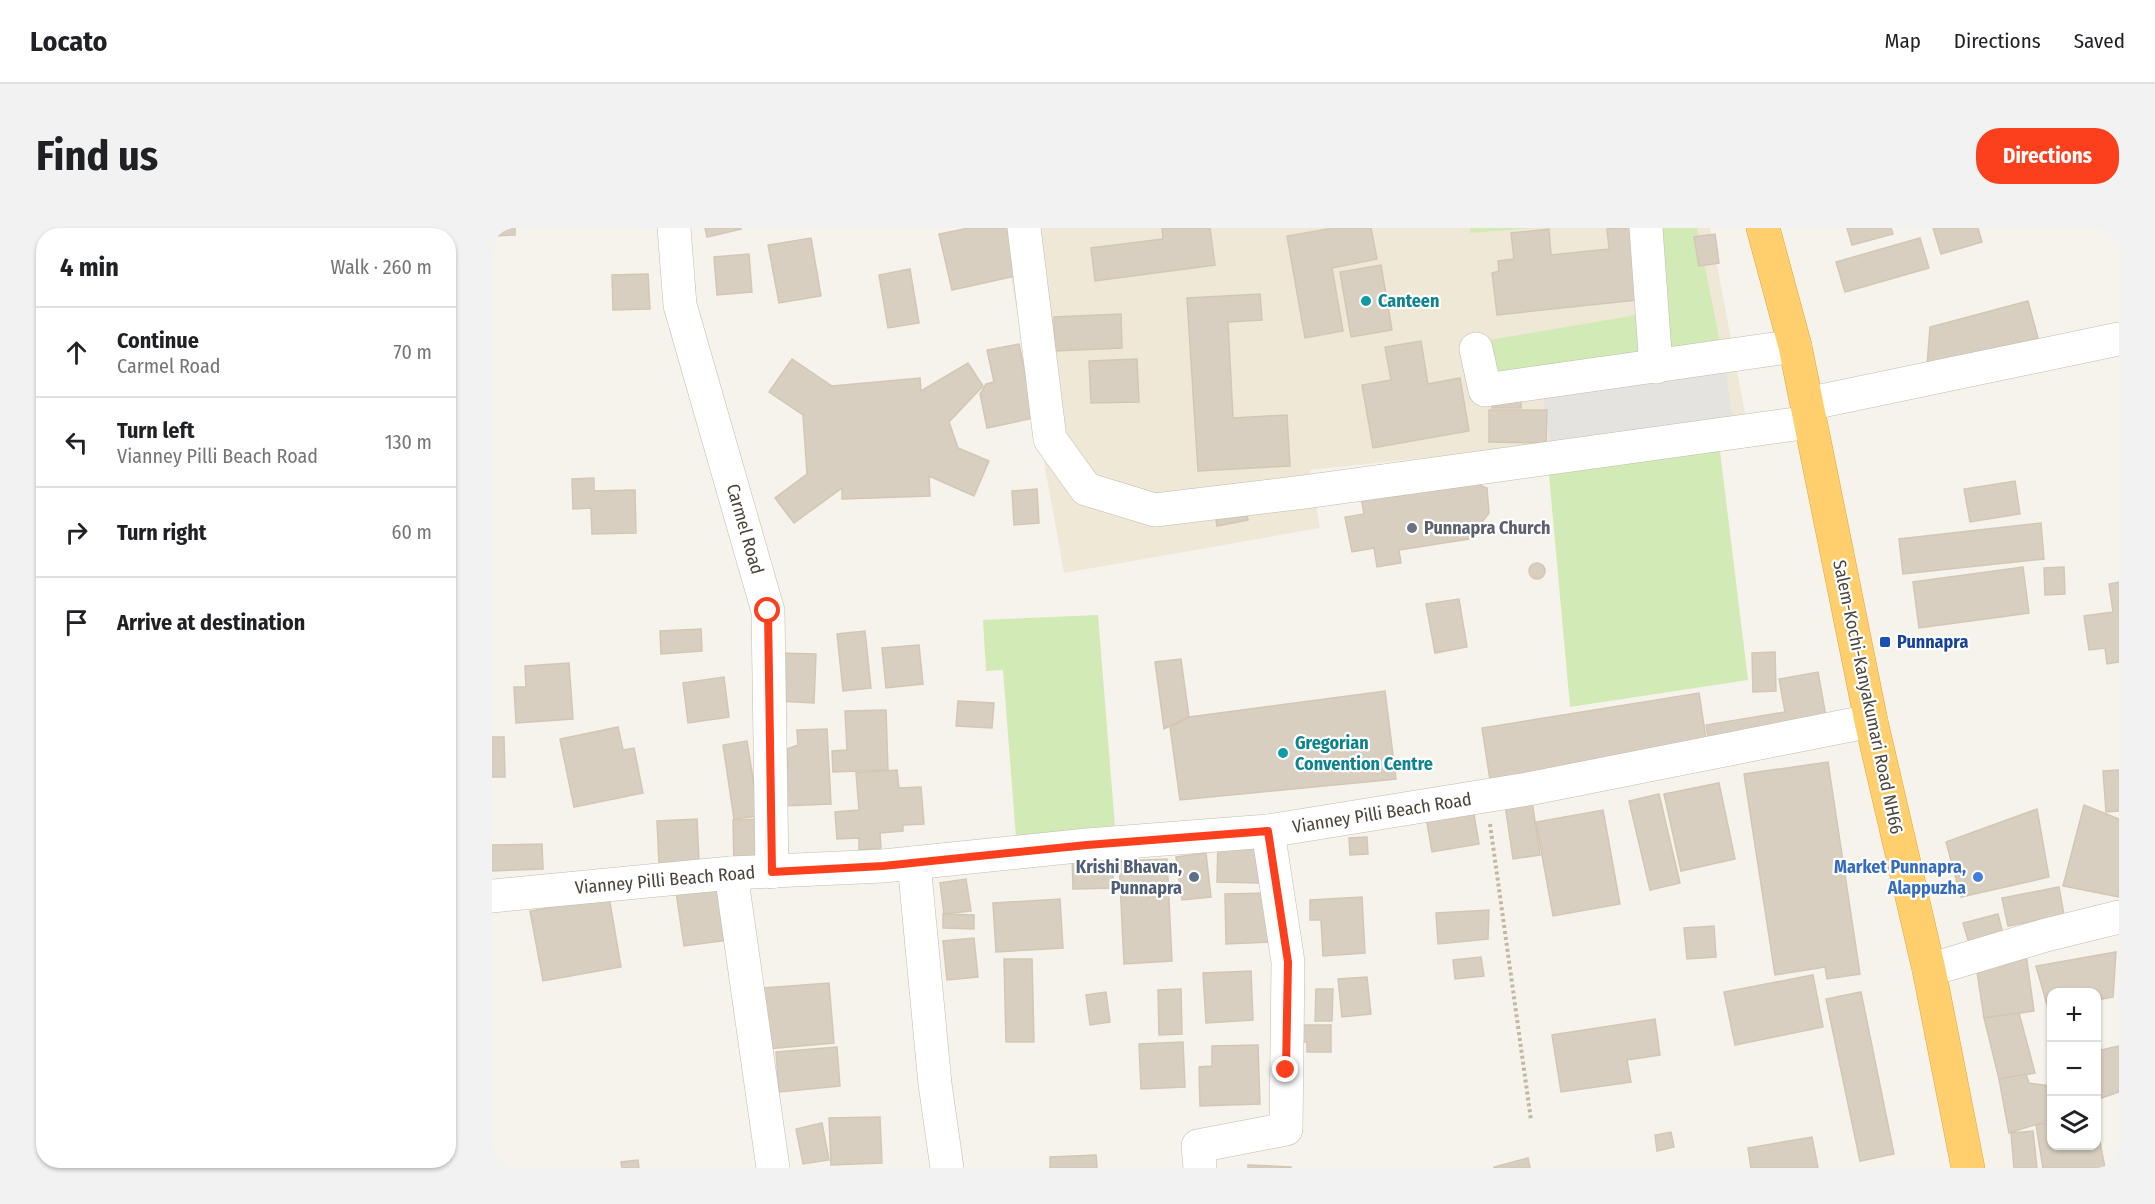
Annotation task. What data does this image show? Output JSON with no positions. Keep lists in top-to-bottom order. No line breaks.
{"streets":{"highway":["Salem-Kochi-Kanyakumari Road NH66"],"street":["Carmel Road","Vianney Pilli Beach Road"]},"crossings":[["Carmel Road","Vianney Pilli Beach Road"],["Salem-Kochi-Kanyakumari Road NH66","Vianney Pilli Beach Road"]],"places":{"other":["Canteen","Punnapra Church","Gregorian Convention Centre","Krishi Bhavan, Punnapra","Market Punnapra, Alappuzha"],"transit":["Punnapra"]},"page":{"header":"Locato","nav":["Map","Directions","Saved"],"buttons":"Directions","title":"Find us","heading":["4 min","Walk · 260 m"],"list":[["Continue","Carmel Road","70 m"],["Turn left","Vianney Pilli Beach Road","130 m"],["Turn right","60 m"],"Arrive at destination"],"map_buttons":["+","−"]}}
